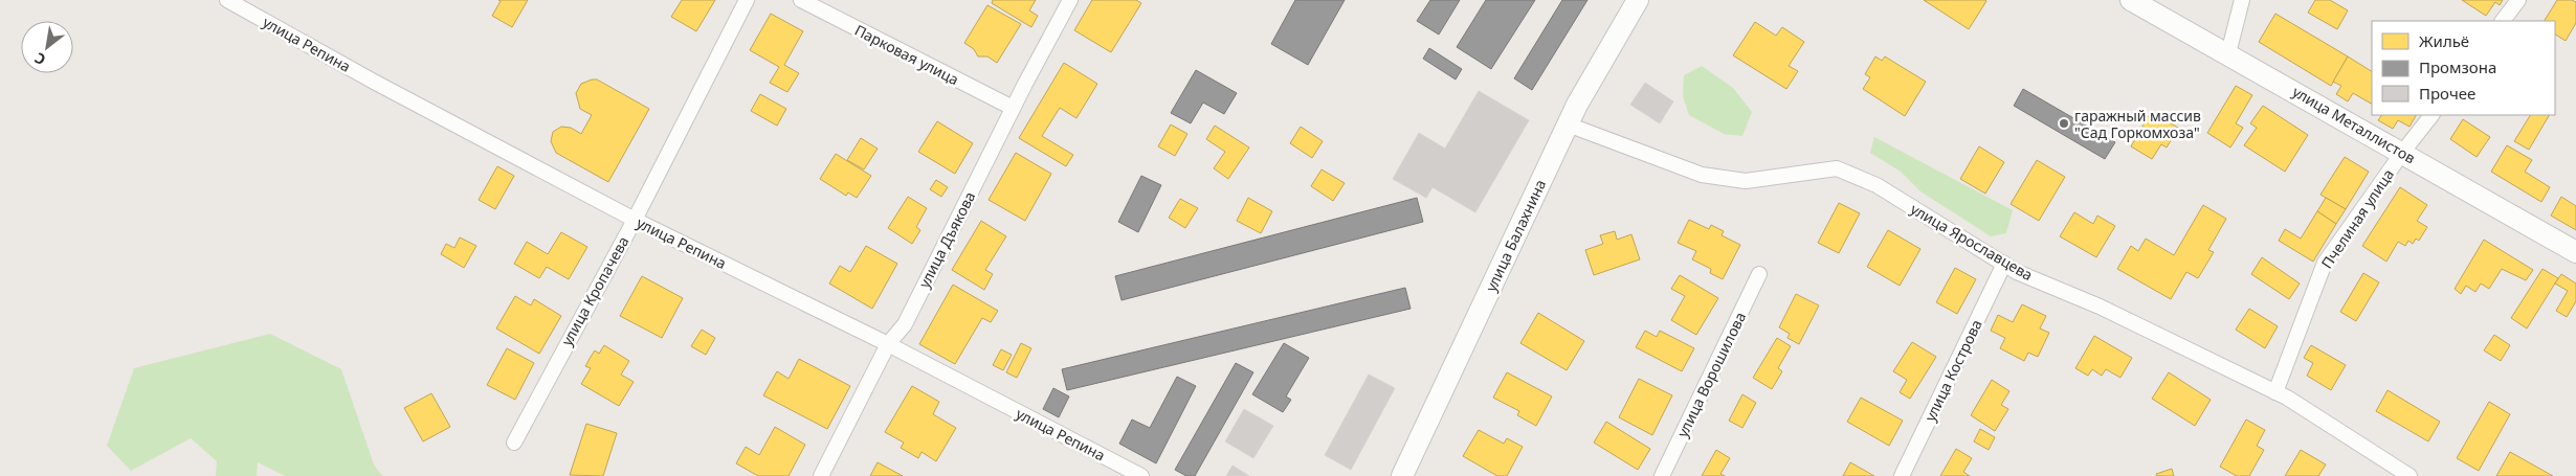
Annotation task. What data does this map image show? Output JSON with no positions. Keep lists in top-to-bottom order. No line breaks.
{"streets":{"street":["улица Репина","Парковая улица","улица Металлистов","Пчелиная улица","улица Балахнина","улица Дъякова","улица Ярославцева","улица Кропачева","улица Кострова","улица Ворошилова"]},"crossings":[["улица Репина","улица Дъякова"],["улица Репина","улица Кропачева"],["Парковая улица","улица Дъякова"],["улица Металлистов","Пчелиная улица"],["Пчелиная улица","улица Ярославцева"],["улица Балахнина","улица Ярославцева"],["улица Ярославцева","улица Кострова"]],"places":["гаражный массив \"Сад Горкомхоза\""],"legend":["Жильё","Промзона","Прочее"],"north":"bottom left"}
